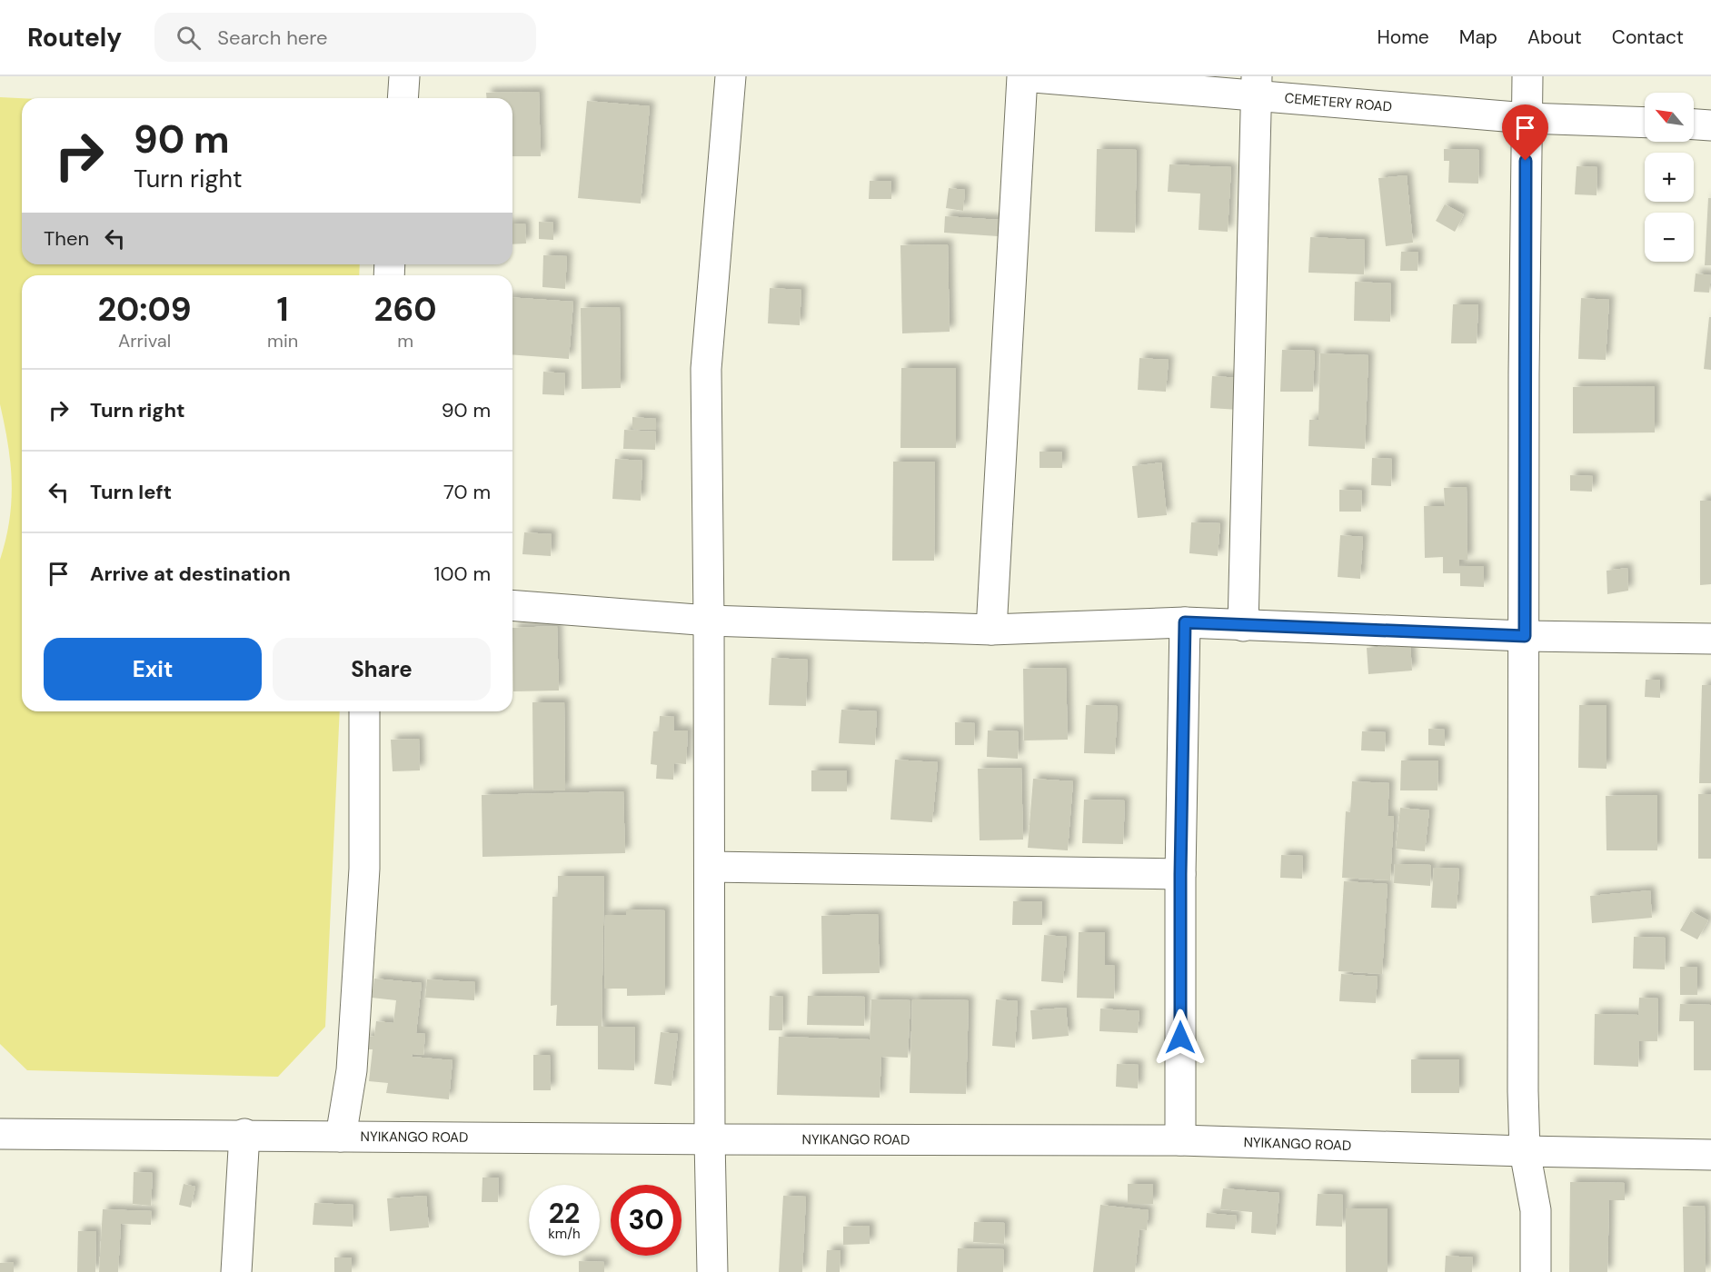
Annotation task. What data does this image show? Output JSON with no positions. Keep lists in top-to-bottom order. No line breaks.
{"streets":{"street":["CEMETERY ROAD","NYIKANGO ROAD"]},"north":"top left","page":{"header":"Routely","search":"Search here","nav":["Home","Map","About","Contact"],"map_buttons":["+","−"],"turn":["90 m","Turn right"],"then":"Then","eta":["20:09","Arrival","1","min","260","m"],"list":[{"name":"Turn right","value":"90 m"},{"name":"Turn left","value":"70 m"},{"name":"Arrive at destination","value":"100 m"}],"buttons":["Exit","Share"],"speed":"22 km/h","limit":"30"}}
